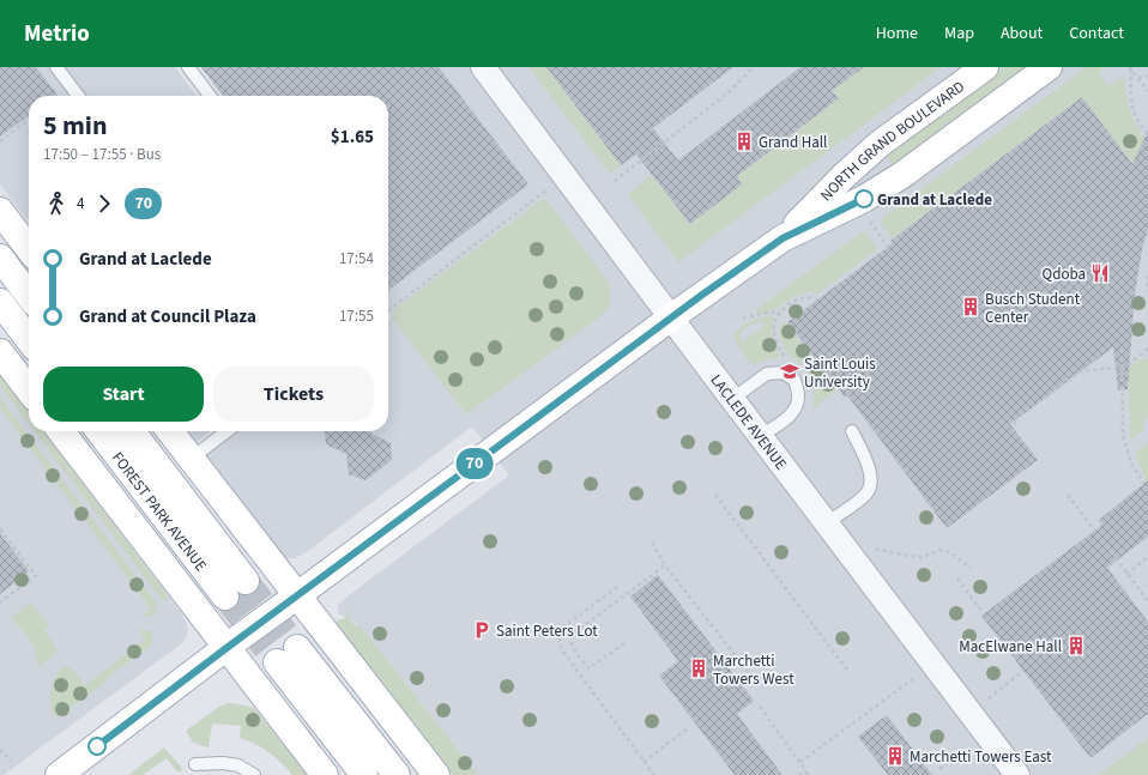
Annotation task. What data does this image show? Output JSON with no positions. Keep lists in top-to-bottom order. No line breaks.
{"streets":{"main road":["NORTH GRAND BOULEVARD","FOREST PARK AVENUE"],"street":["LACLEDE AVENUE"]},"crossings":[["NORTH GRAND BOULEVARD","LACLEDE AVENUE"]],"places":{"building":["Grand Hall","Busch Student Center","MacElwane Hall","Marchetti Towers West","Marchetti Towers East"],"other":["Grand at Laclede"],"restaurant":["Qdoba"],"school or university":["Saint Louis University"],"parking":["Saint Peters Lot"]},"lines":["bus line 70"],"page":{"header":"Metrio","nav":["Home","Map","About","Contact"],"on_map":"70","heading":["5 min","17:50 – 17:55 · Bus","$1.65"],"legs":["4","70"],"list":[{"name":"Grand at Laclede","value":"17:54"},{"name":"Grand at Council Plaza","value":"17:55"}],"buttons":["Start","Tickets"]}}
